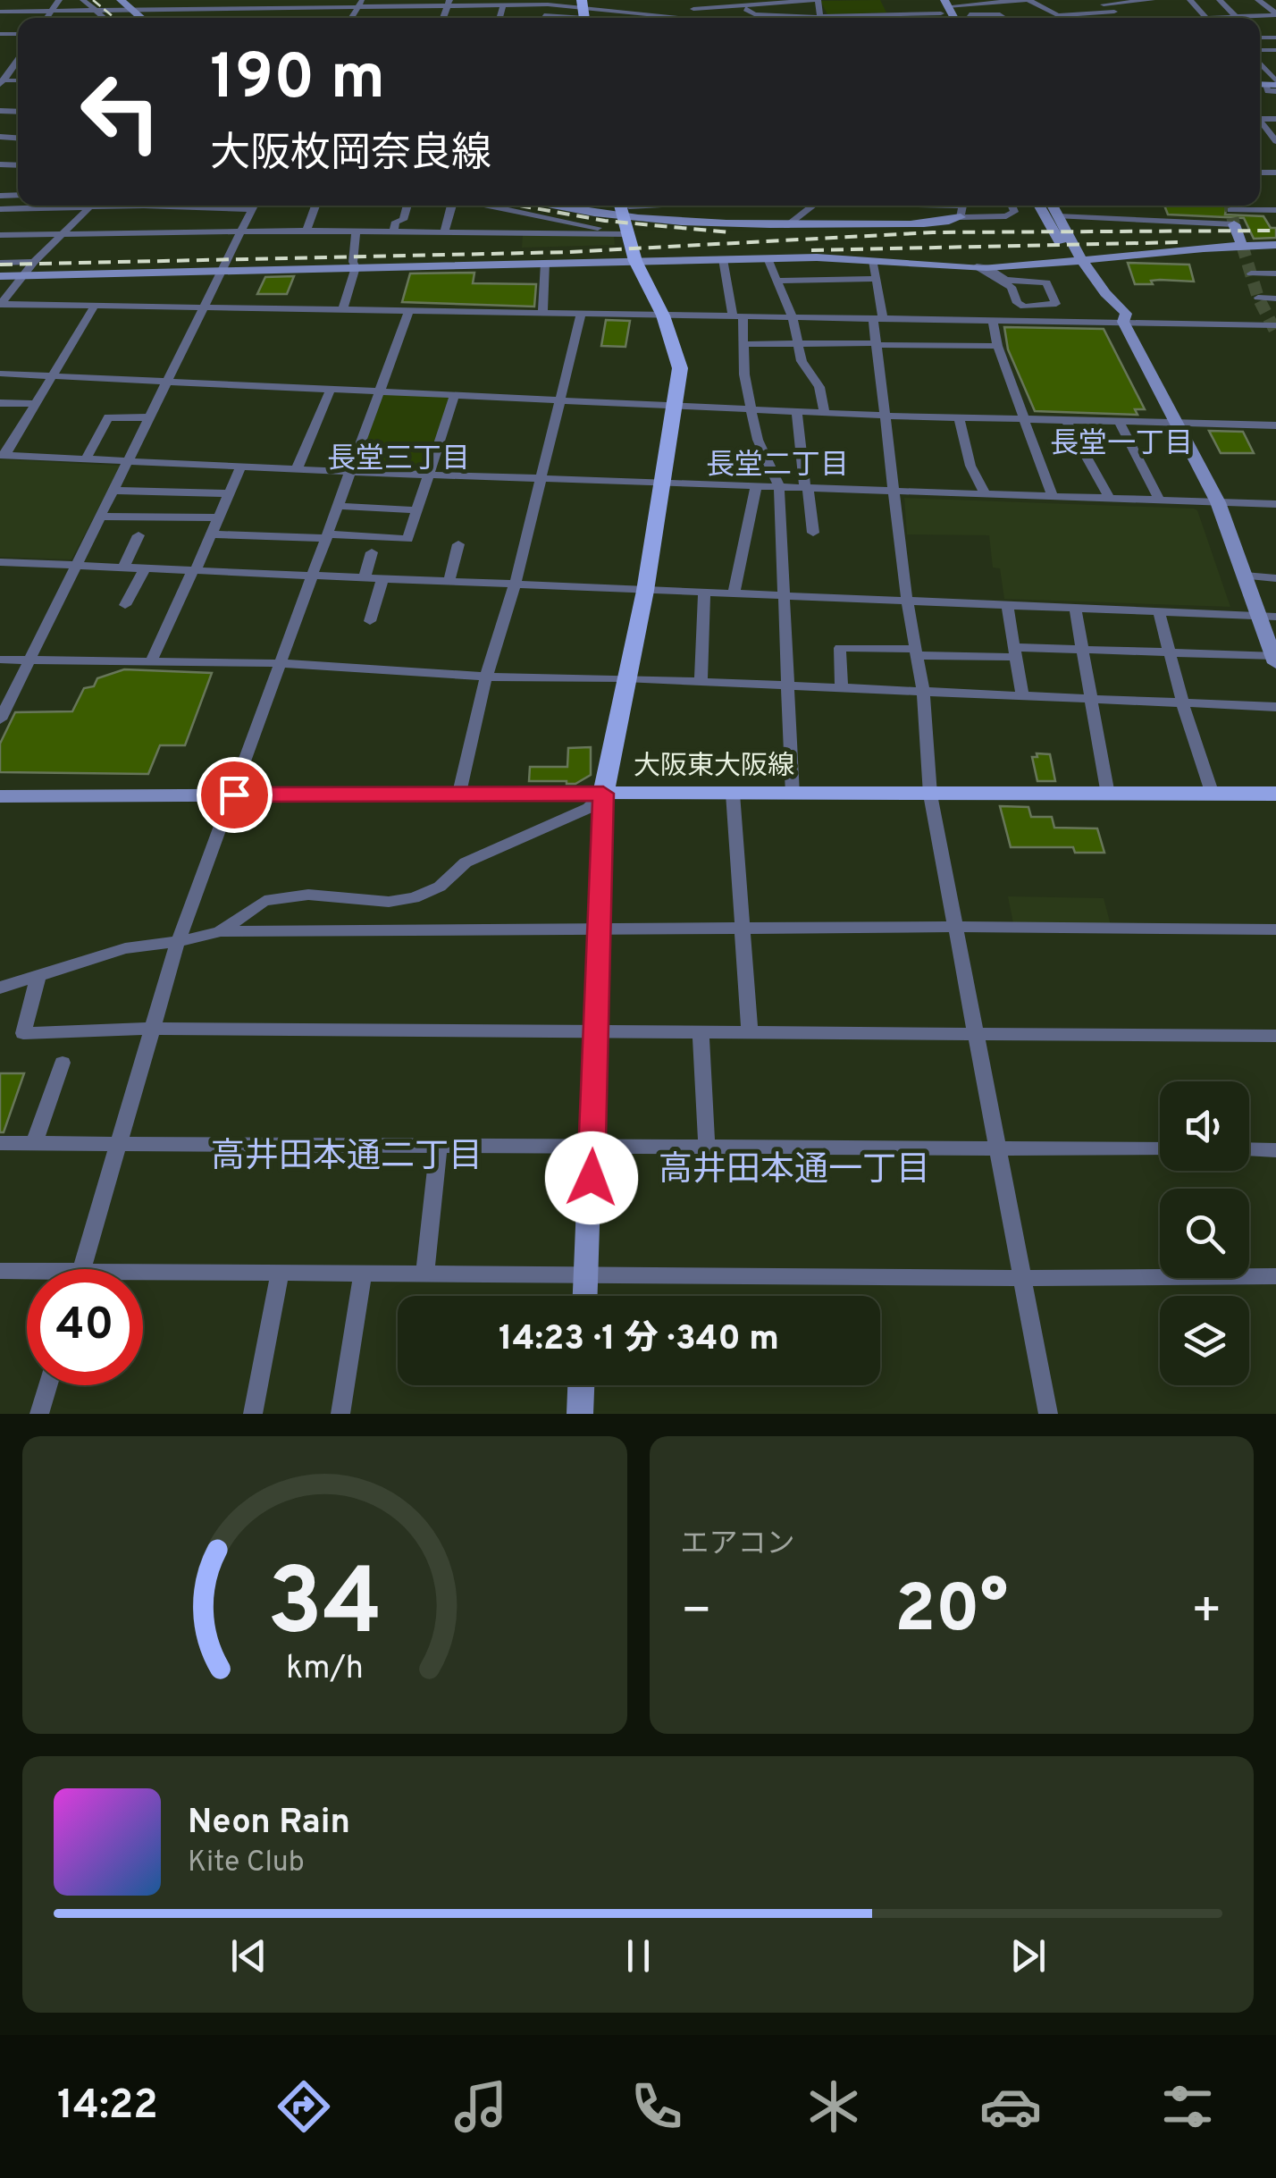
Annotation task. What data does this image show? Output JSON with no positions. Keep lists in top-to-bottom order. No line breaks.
{"streets":{"main road":["大阪東大阪線"]},"districts":["長堂一丁目","長堂三丁目","長堂二丁目","高井田本通二丁目","高井田本通一丁目"],"page":{"turn":["190 m","大阪枚岡奈良線"],"limit":"40","trip":"14:23 · 1 分 · 340 m","tile":"エアコン","heat":["−","20°","+"],"song":["Neon Rain","Kite Club"],"tabs":"14:22","gauge":["34","km/h"]}}
